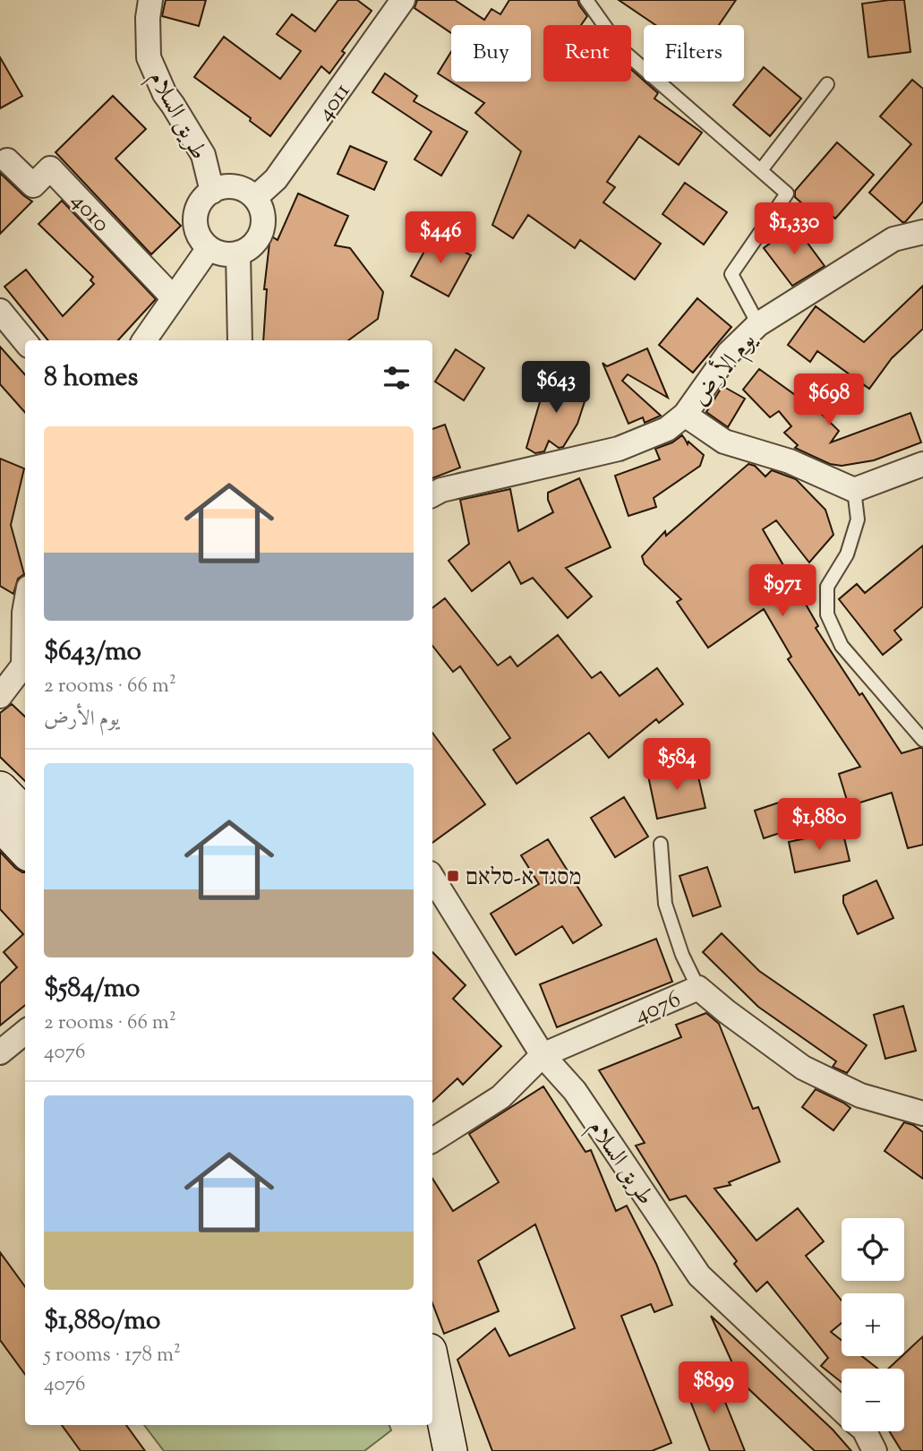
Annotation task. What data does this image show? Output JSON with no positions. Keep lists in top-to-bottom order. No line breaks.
{"streets":{"street":["4011","طريق السلام","4010","يوم الأرض","4076"]},"crossings":[["4011","طريق السلام"],["طريق السلام","4076"]],"places":{"transit":["מסגד א-סלאם"]},"page":{"chip":["Buy","Rent","Filters"],"price":["$1,330","$446","$643","$698","$971","$584","$1,880","$899"],"heading":"8 homes","list":[{"name":"$643/mo","note":"2 rooms · 66 m² · يوم الأرض"},{"name":"$584/mo","note":"2 rooms · 66 m² · 4076"},{"name":"$1,880/mo","note":"5 rooms · 178 m² · 4076"}],"map_buttons":["+","−"]}}
